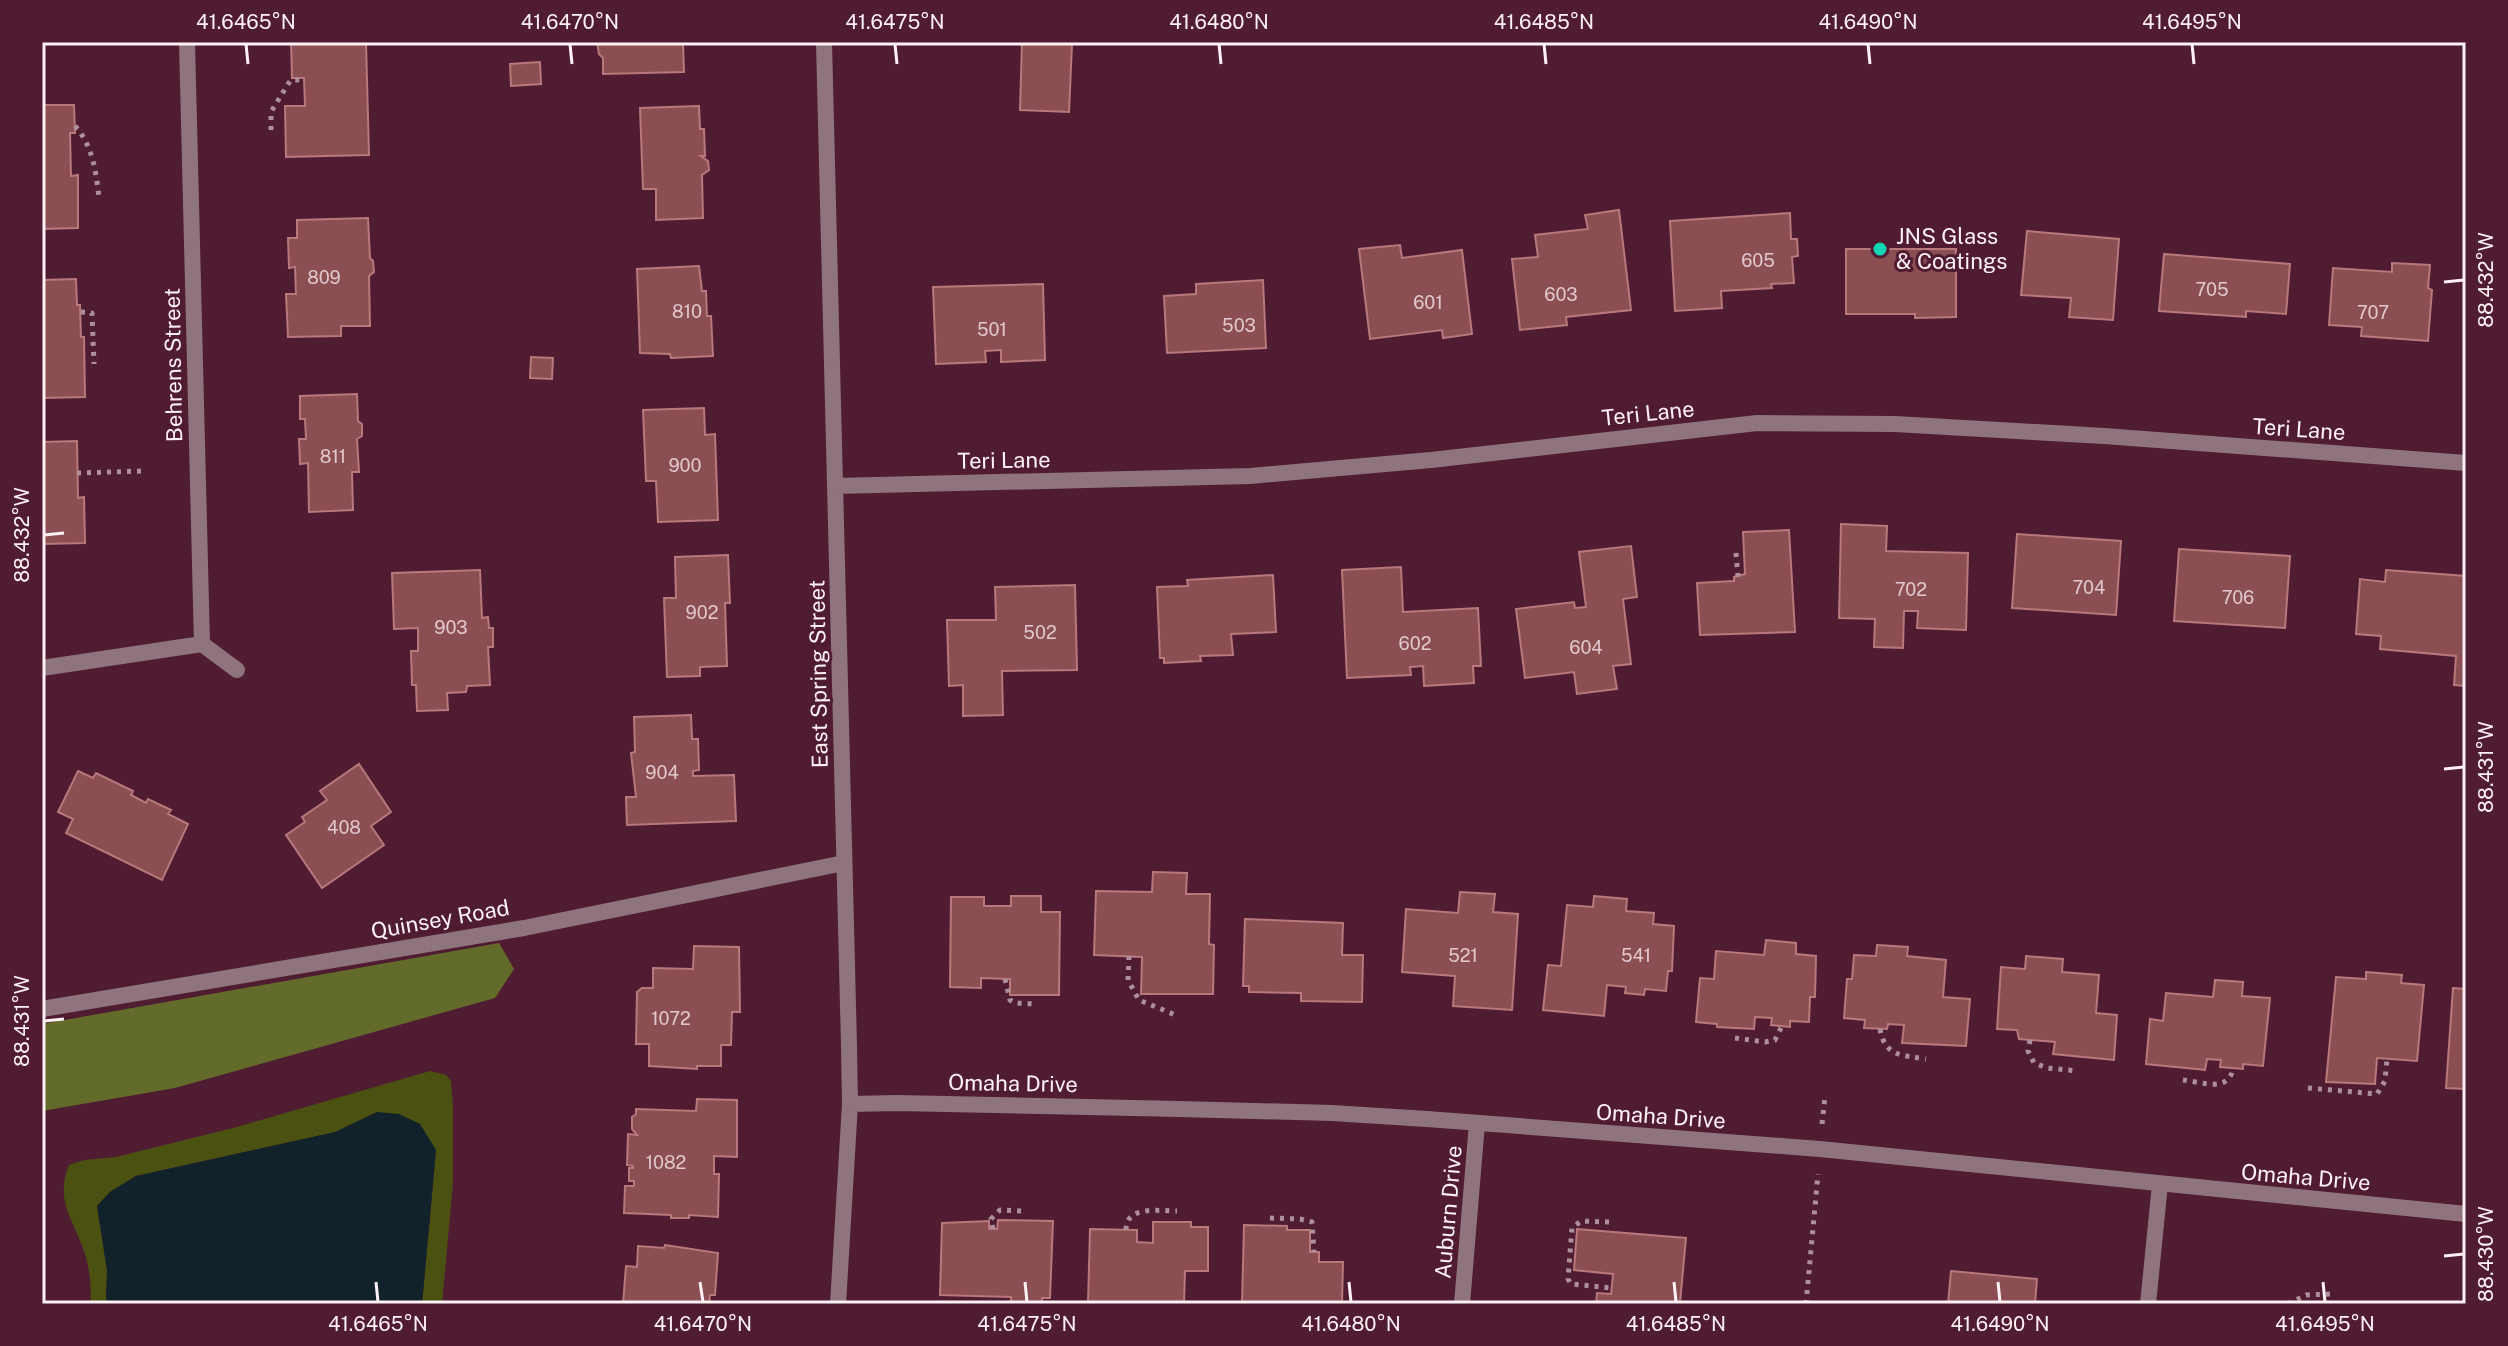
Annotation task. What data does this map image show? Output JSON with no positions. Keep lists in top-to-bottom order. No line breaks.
{"streets":{"street":["Behrens Street","Teri Lane","East Spring Street","Quinsey Road","Omaha Drive","Auburn Drive"]},"crossings":[["Teri Lane","East Spring Street"],["East Spring Street","Quinsey Road"],["East Spring Street","Omaha Drive"],["Omaha Drive","Auburn Drive"]],"places":["JNS Glass & Coatings"],"house_numbers":["605","809","705","603","601","810","707","503","501","811","900","704","702","706","902","903","502","602","604","904","408","521","541","1072","1082"],"coordinates":["41.6465°N","41.6470°N","41.6475°N","41.6480°N","41.6485°N","41.6490°N","41.6495°N","88.432°W","88.431°W","88.430°W"]}
